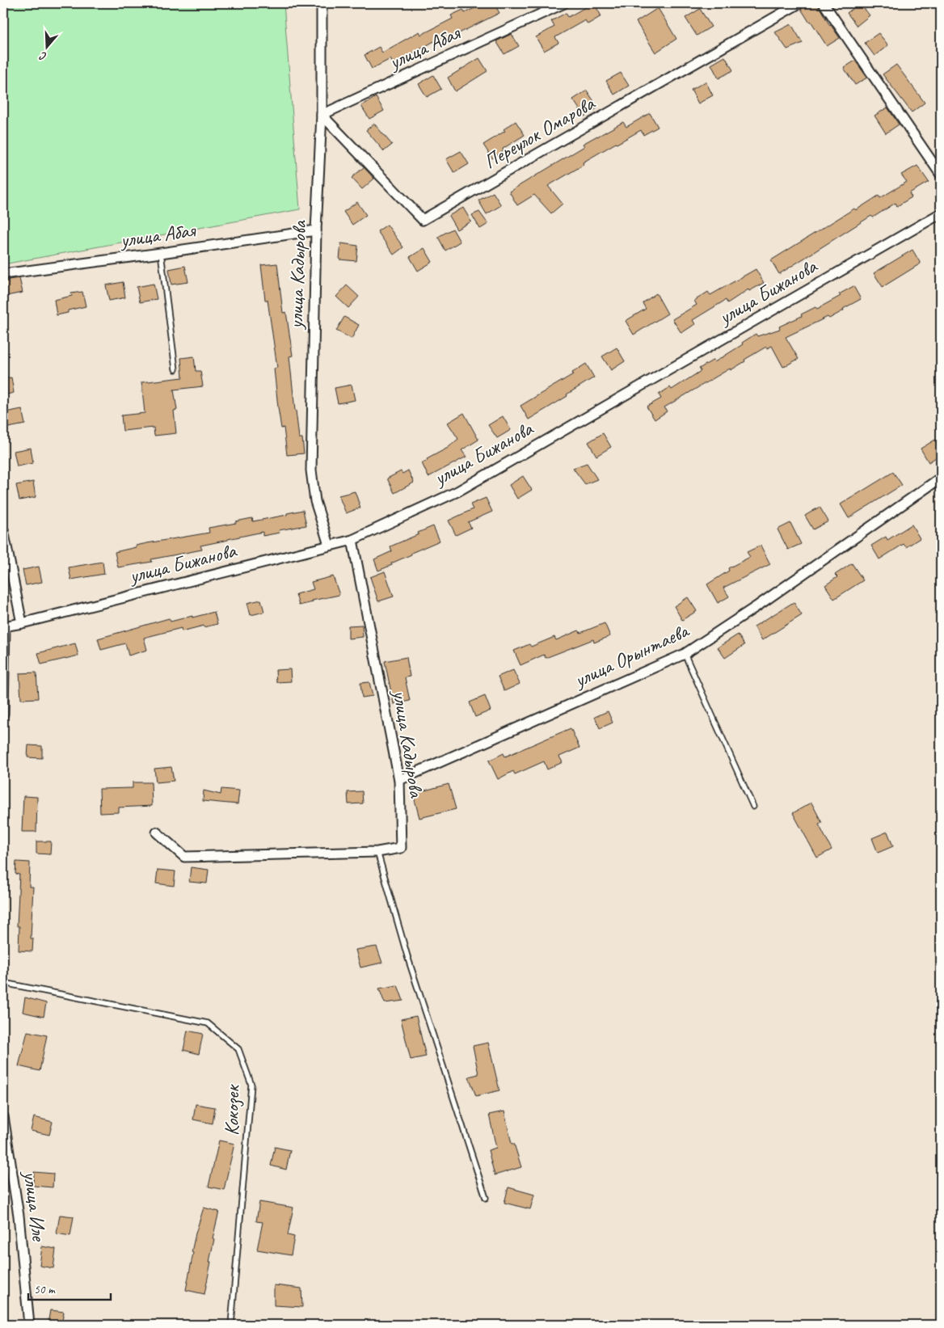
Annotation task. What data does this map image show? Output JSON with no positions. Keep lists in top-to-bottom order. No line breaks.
{"streets":{"street":["улица Абая","Переулок Омарова","улица Кадырова","улица Бижанова","улица Орынтаева","улица Иле"],"lane":["Кокозек"]},"crossings":[["улица Абая","Переулок Омарова"],["улица Абая","улица Кадырова"],["Переулок Омарова","улица Кадырова"],["улица Кадырова","улица Бижанова"],["улица Кадырова","улица Орынтаева"]],"scale_bar":"50 m","north":"bottom"}
